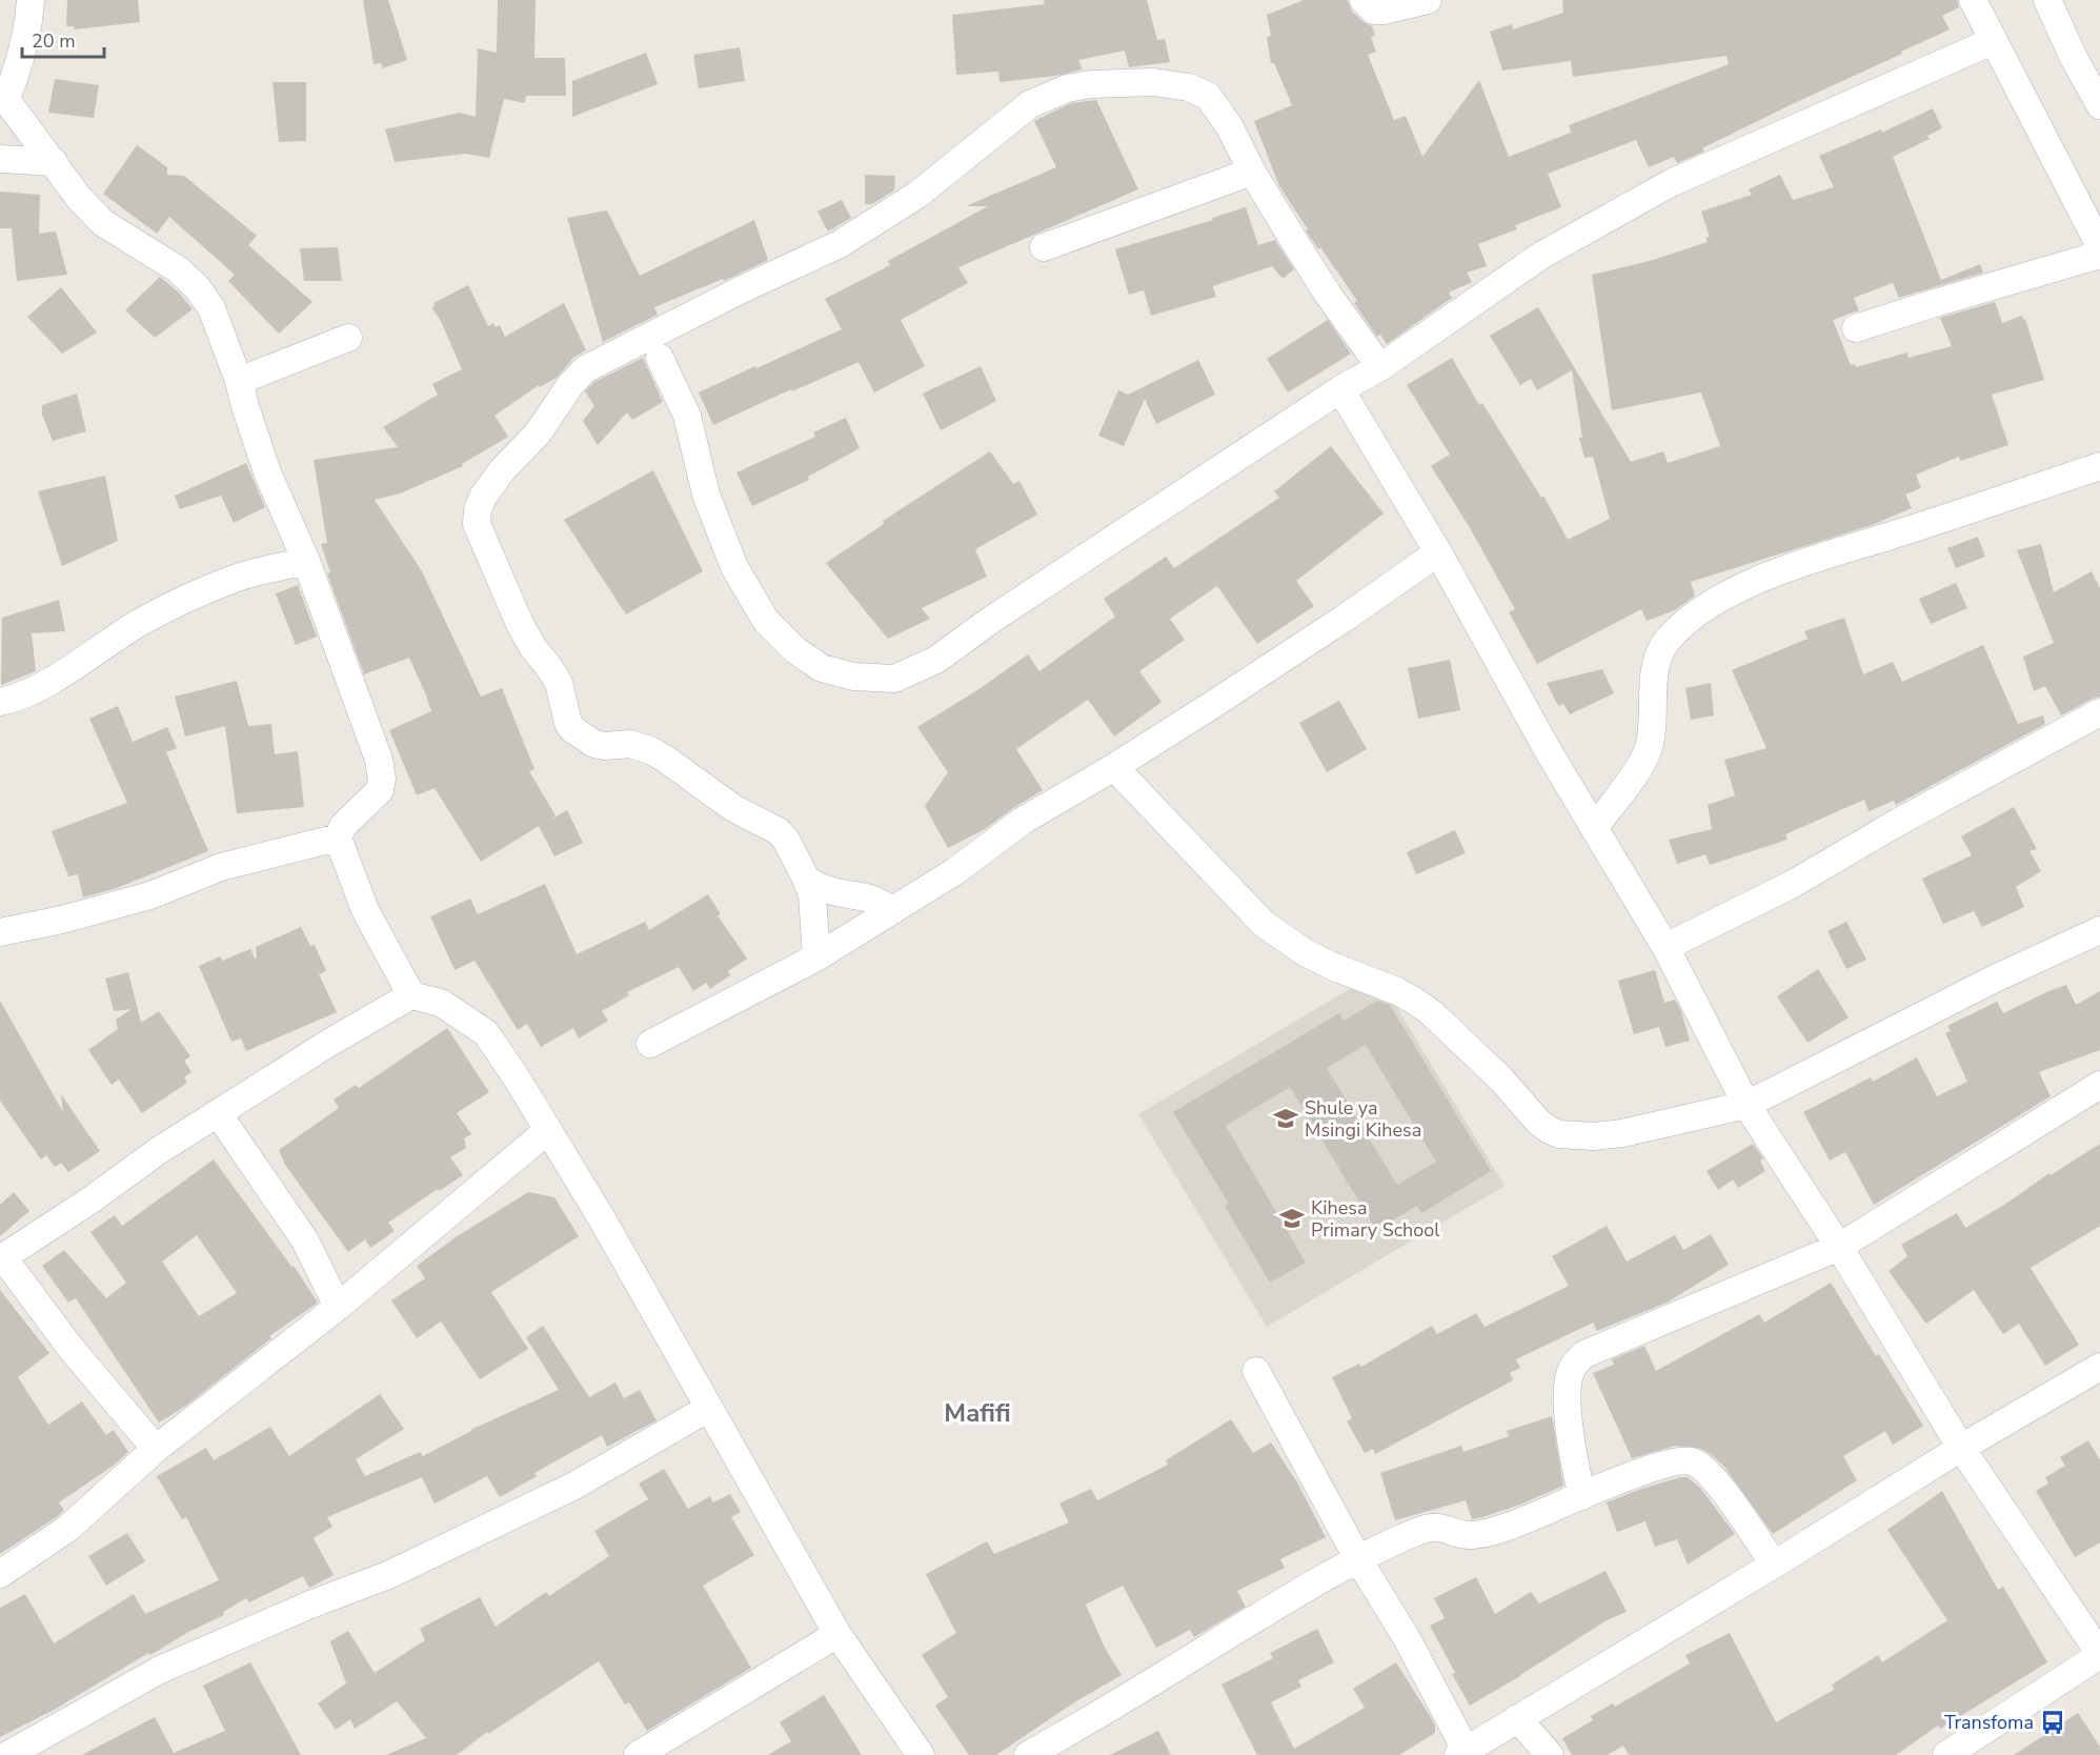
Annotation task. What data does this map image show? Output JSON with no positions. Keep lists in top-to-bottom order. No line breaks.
{"districts":["Mafifi"],"places":{"school or university":["Shule ya Msingi Kihesa","Kihesa Primary School"],"bus stop":["Transfoma"]},"scale_bar":"20 m"}
